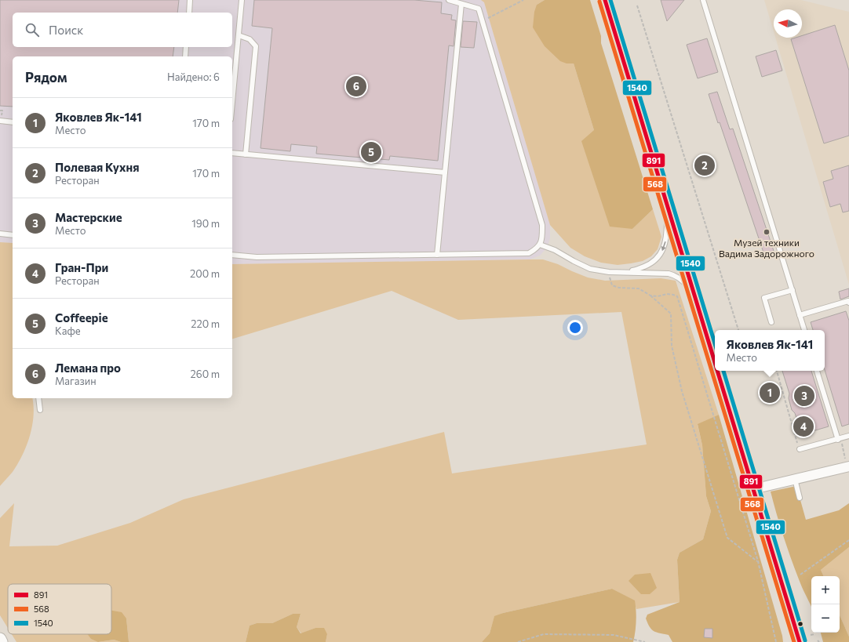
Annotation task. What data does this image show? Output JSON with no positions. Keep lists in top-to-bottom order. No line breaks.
{"places":["Музей техники Вадима Задорожного"],"lines":["transit line 891","transit line 1540","transit line 568"],"legend":["891","568","1540"],"north":"left","page":{"search":"Поиск","heading":["Рядом","Найдено: 6"],"pins":["6","5","2","1","3","4"],"list":[{"mark":"1","name":"Яковлев Як-141","note":"Место","value":"170 m"},{"mark":"2","name":"Полевая Кухня","note":"Ресторан","value":"170 m"},{"mark":"3","name":"Мастерские","note":"Место","value":"190 m"},{"mark":"4","name":"Гран-При","note":"Ресторан","value":"200 m"},{"mark":"5","name":"Coffeepie","note":"Кафе","value":"220 m"},{"mark":"6","name":"Лемана про","note":"Магазин","value":"260 m"}],"popup":["Яковлев Як-141","Место"],"map_buttons":["+","−"]}}
